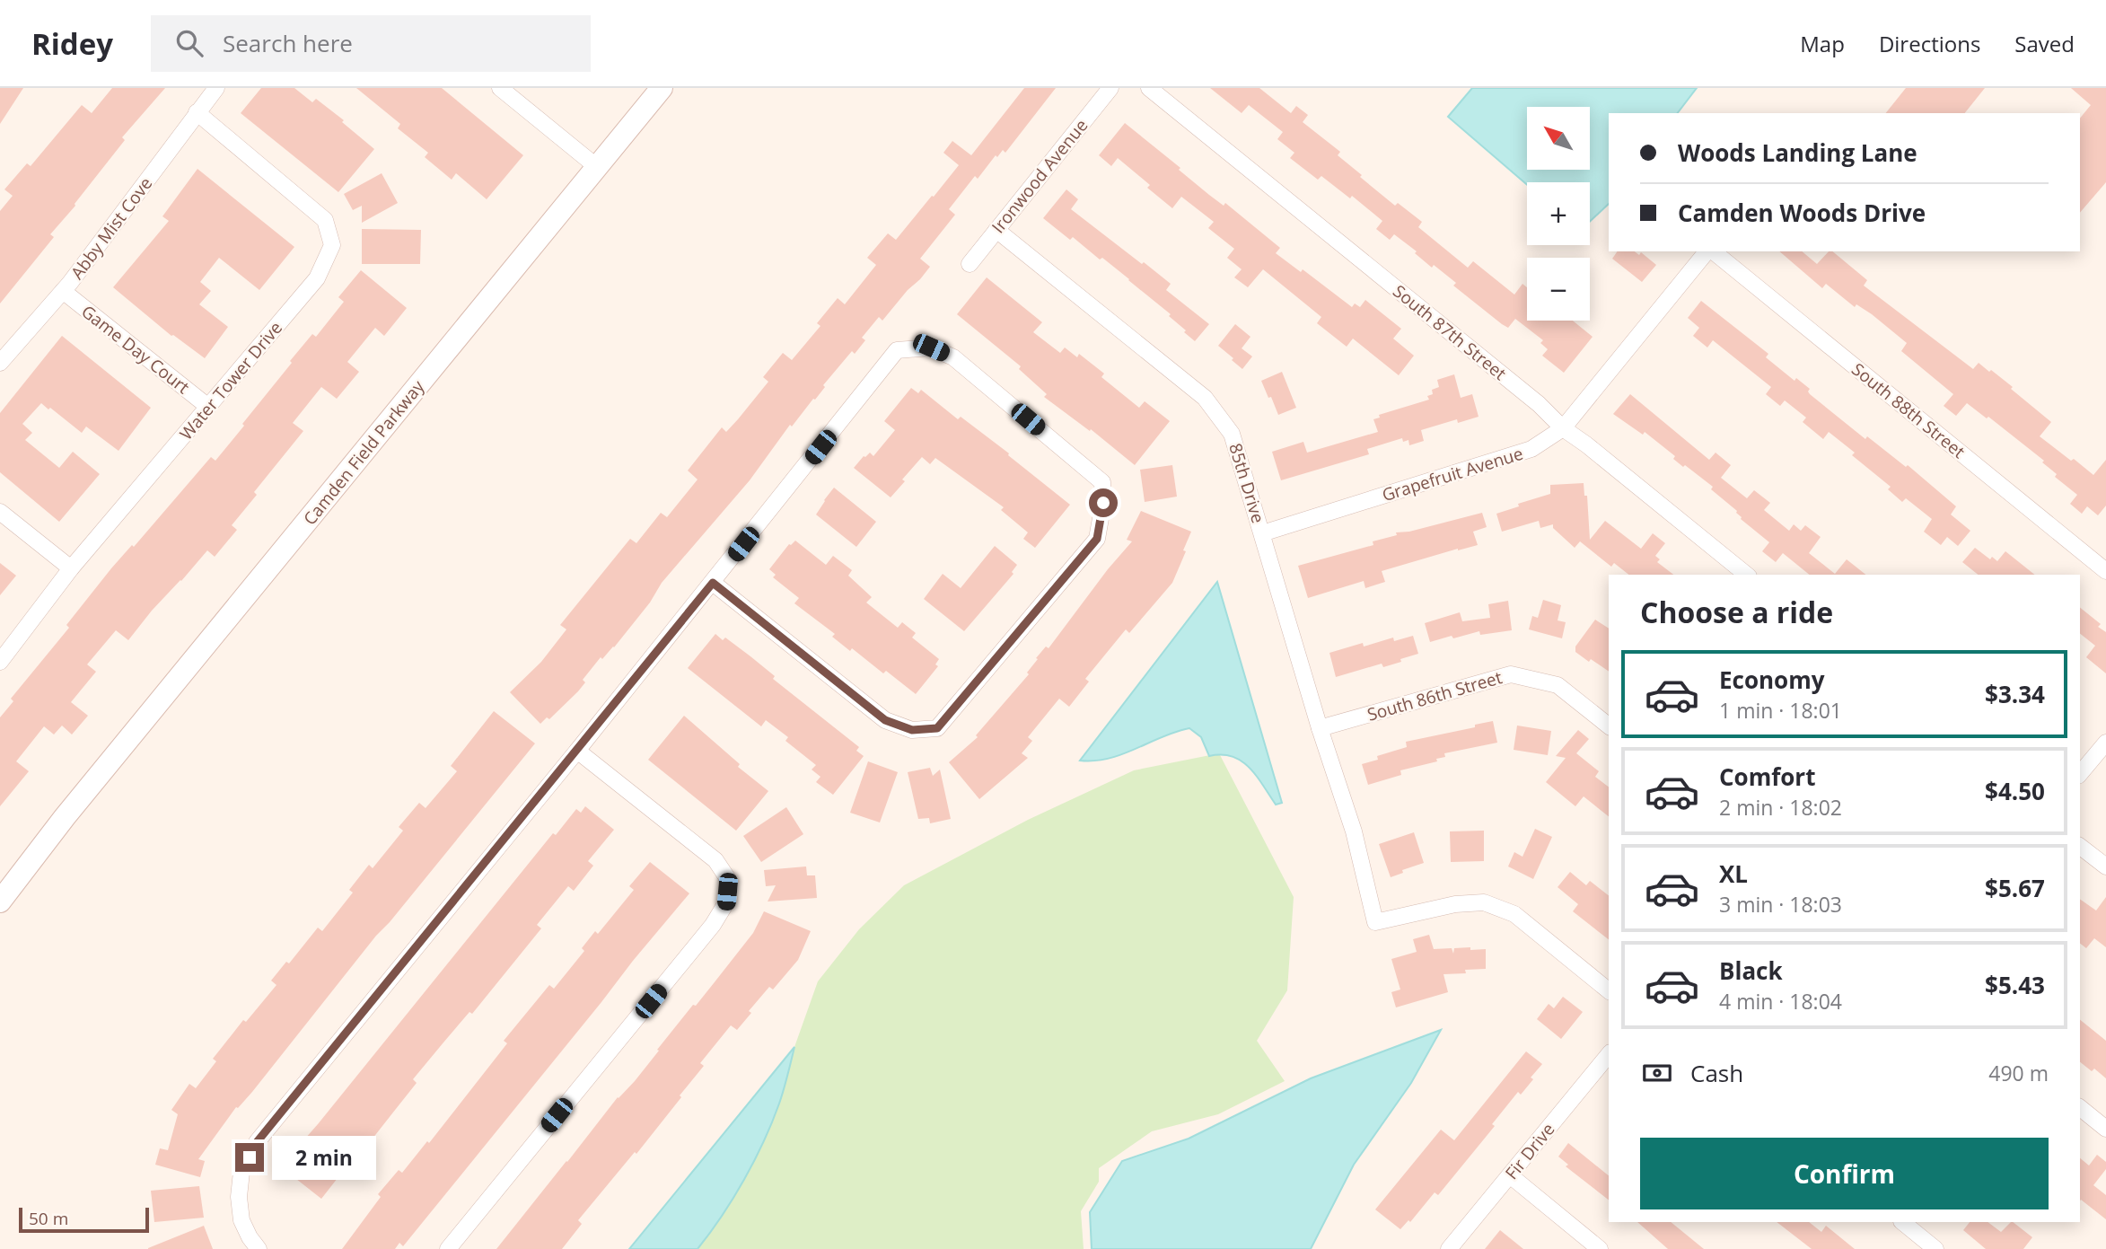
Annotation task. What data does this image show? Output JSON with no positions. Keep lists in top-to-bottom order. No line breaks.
{"streets":{"street":["Ironwood Avenue","Abby Mist Cove","South 87th Street","Game Day Court","Water Tower Drive","South 88th Street","Camden Field Parkway","Grapefruit Avenue","85th Drive","South 86th Street","Fir Drive"]},"crossings":[["Ironwood Avenue","85th Drive"],["Abby Mist Cove","Game Day Court"],["Abby Mist Cove","Water Tower Drive"],["South 87th Street","Grapefruit Avenue"],["Game Day Court","Water Tower Drive"],["Grapefruit Avenue","85th Drive"],["85th Drive","South 86th Street"]],"scale_bar":"50 m","north":"top left","page":{"header":"Ridey","search":"Search here","nav":["Map","Directions","Saved"],"map_buttons":["+","−"],"banner":["Woods Landing Lane","Camden Woods Drive"],"heading":"Choose a ride","list":[{"name":"Economy","note":"1 min · 18:01","value":"$3.34"},{"name":"Comfort","note":"2 min · 18:02","value":"$4.50"},{"name":"XL","note":"3 min · 18:03","value":"$5.67"},{"name":"Black","note":"4 min · 18:04","value":"$5.43"}],"pay":["Cash","490 m"],"buttons":"Confirm","bubble":"2 min","scale":"50 m"}}
